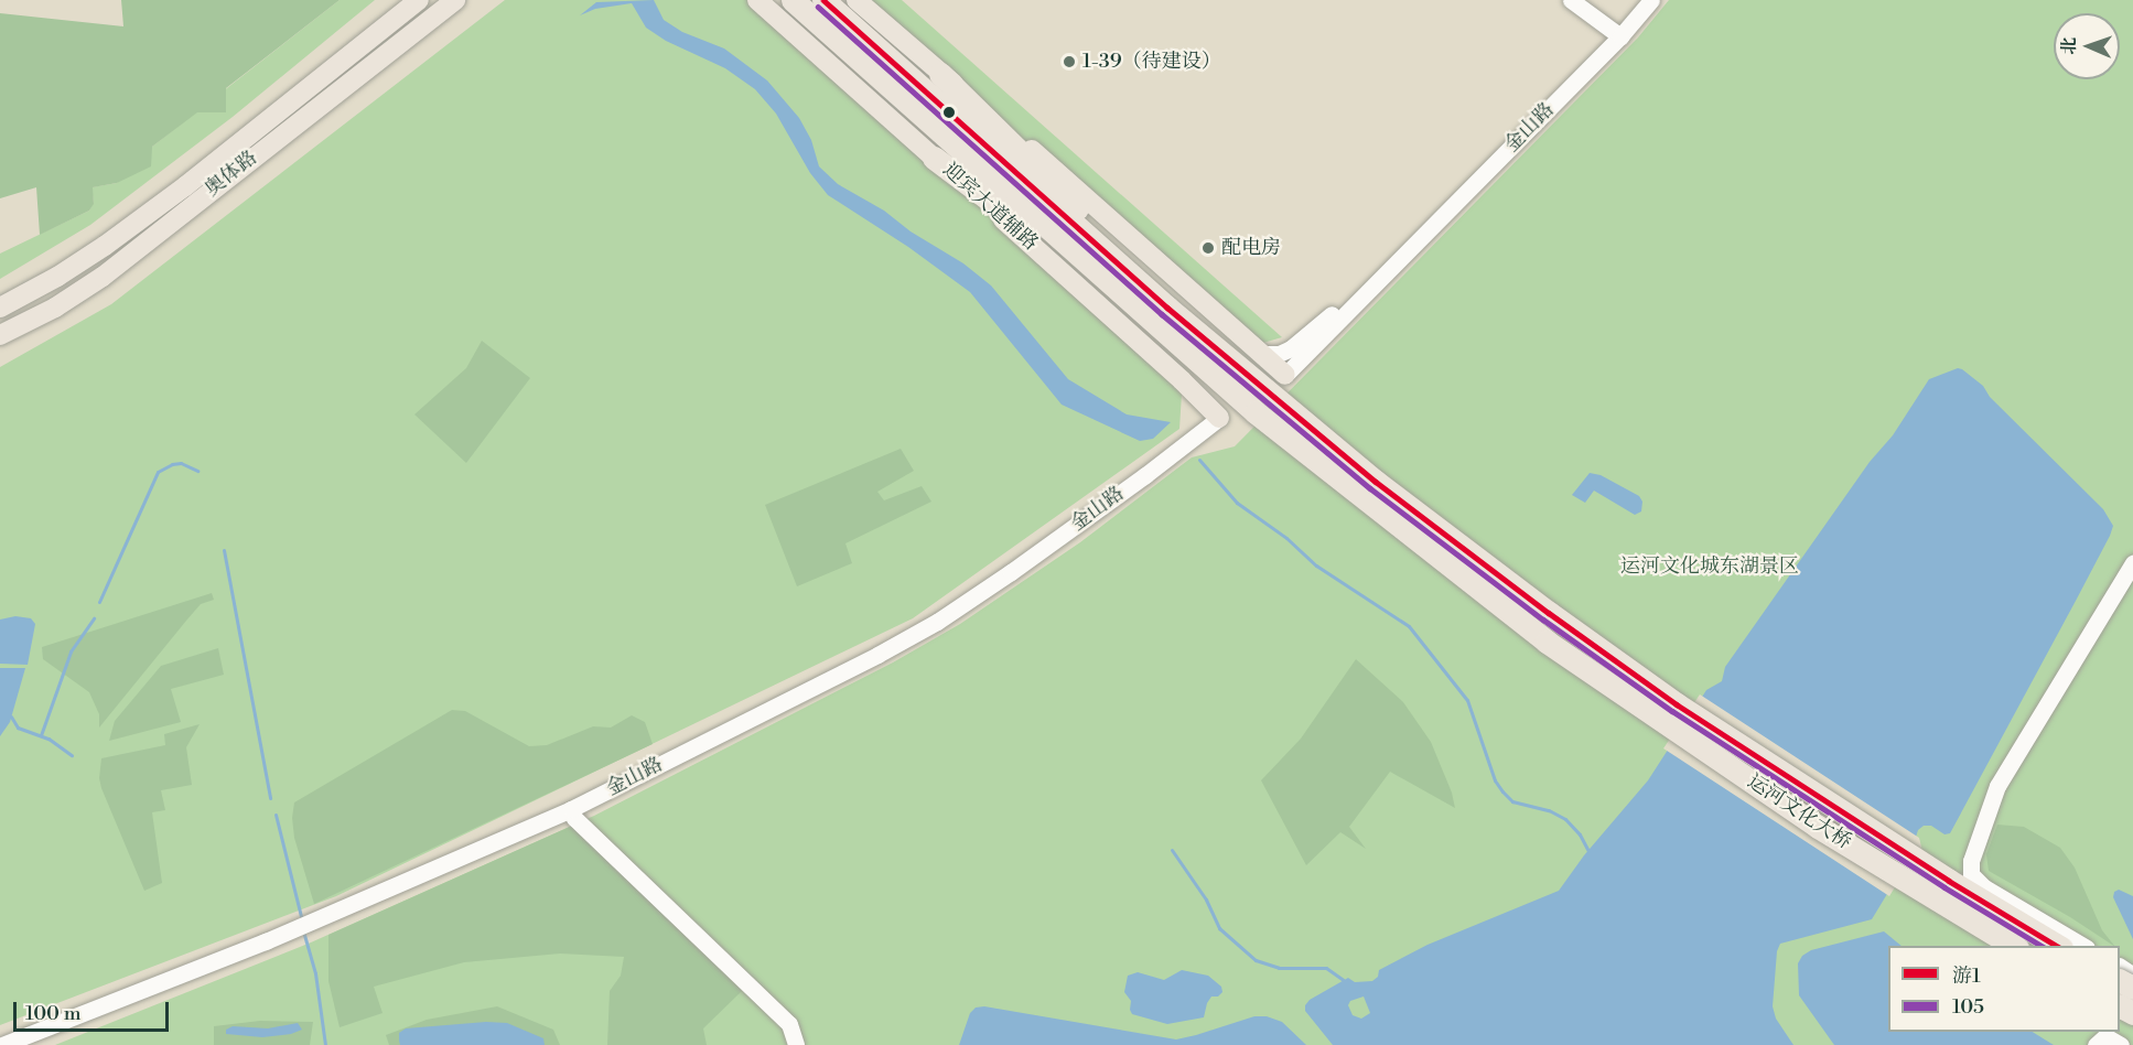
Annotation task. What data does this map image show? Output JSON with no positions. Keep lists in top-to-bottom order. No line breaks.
{"streets":{"highway":["运河文化大桥"],"main road":["奥体路","迎宾大道辅路"],"street":["金山路"]},"crossings":[["金山路","迎宾大道辅路"]],"parks":["运河文化城东湖景区"],"places":["1-39（待建设）","配电房"],"lines":["transit line 游1","transit line 105"],"legend":["游1","105"],"scale_bar":"100 m","north":"left"}
